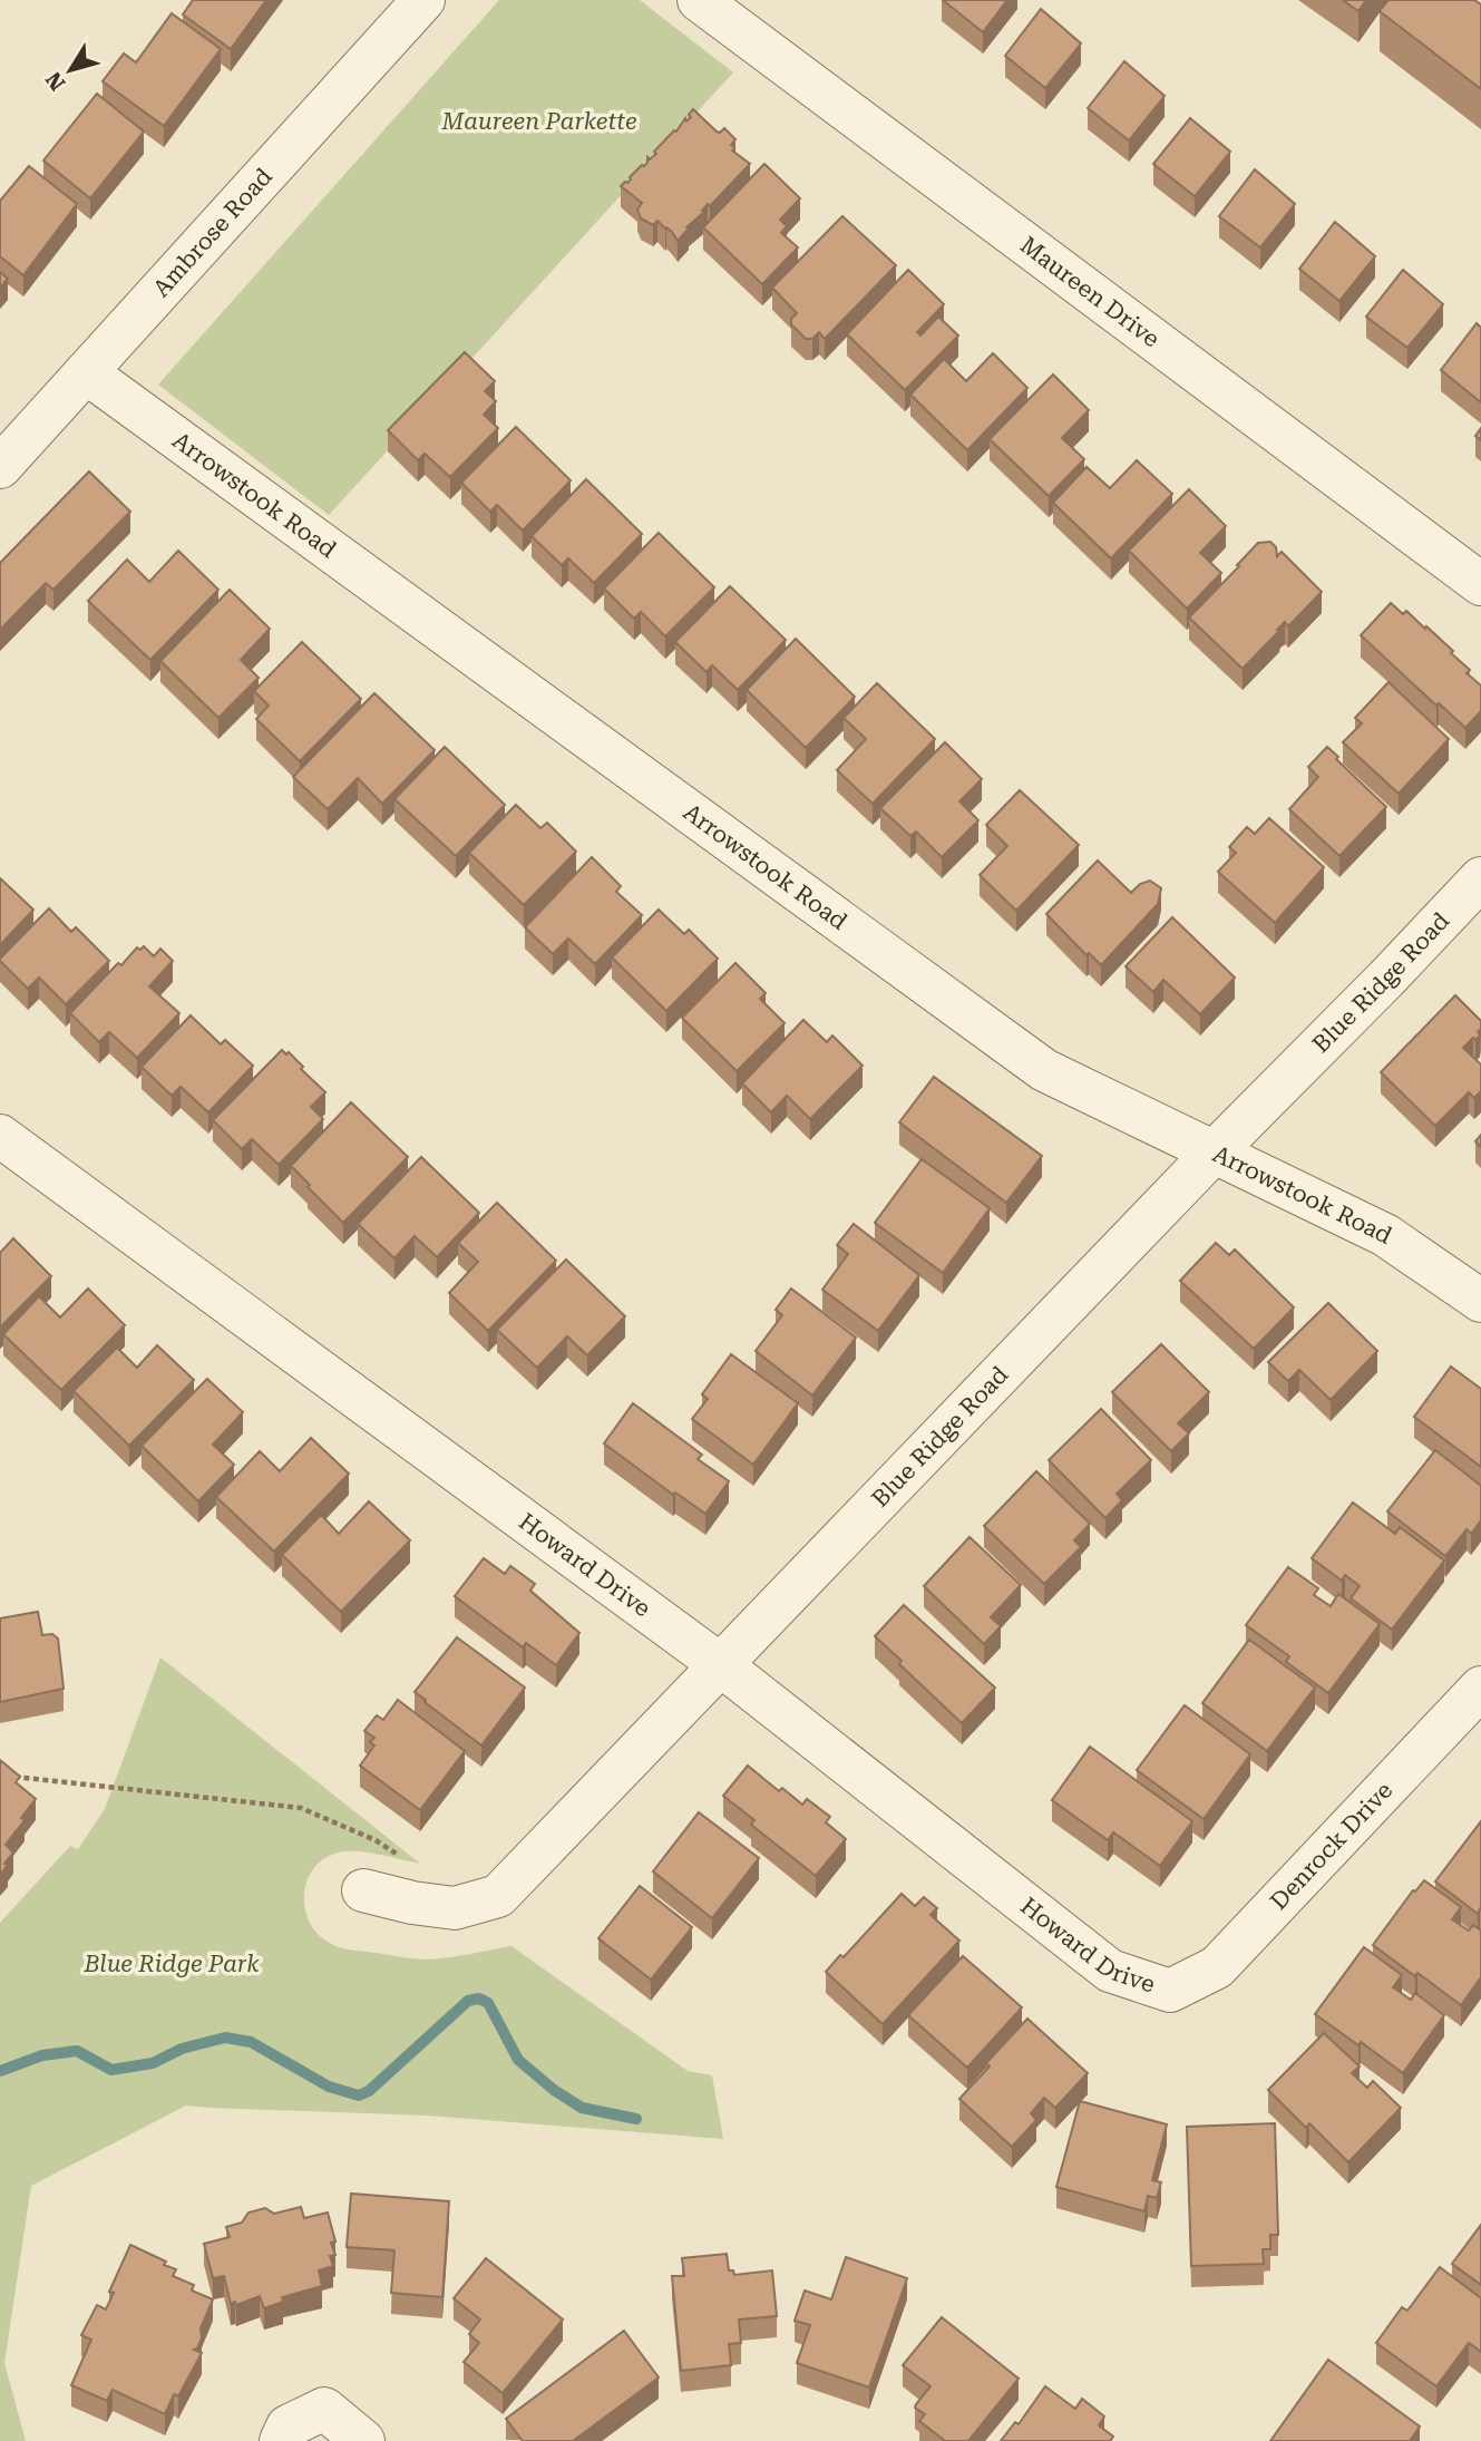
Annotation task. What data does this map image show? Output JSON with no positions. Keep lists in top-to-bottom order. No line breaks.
{"streets":{"street":["Ambrose Road","Maureen Drive","Arrowstook Road","Blue Ridge Road","Howard Drive","Denrock Drive"]},"crossings":[["Ambrose Road","Arrowstook Road"],["Arrowstook Road","Blue Ridge Road"],["Blue Ridge Road","Howard Drive"],["Howard Drive","Denrock Drive"]],"parks":["Maureen Parkette","Blue Ridge Park"],"north":"bottom left"}
